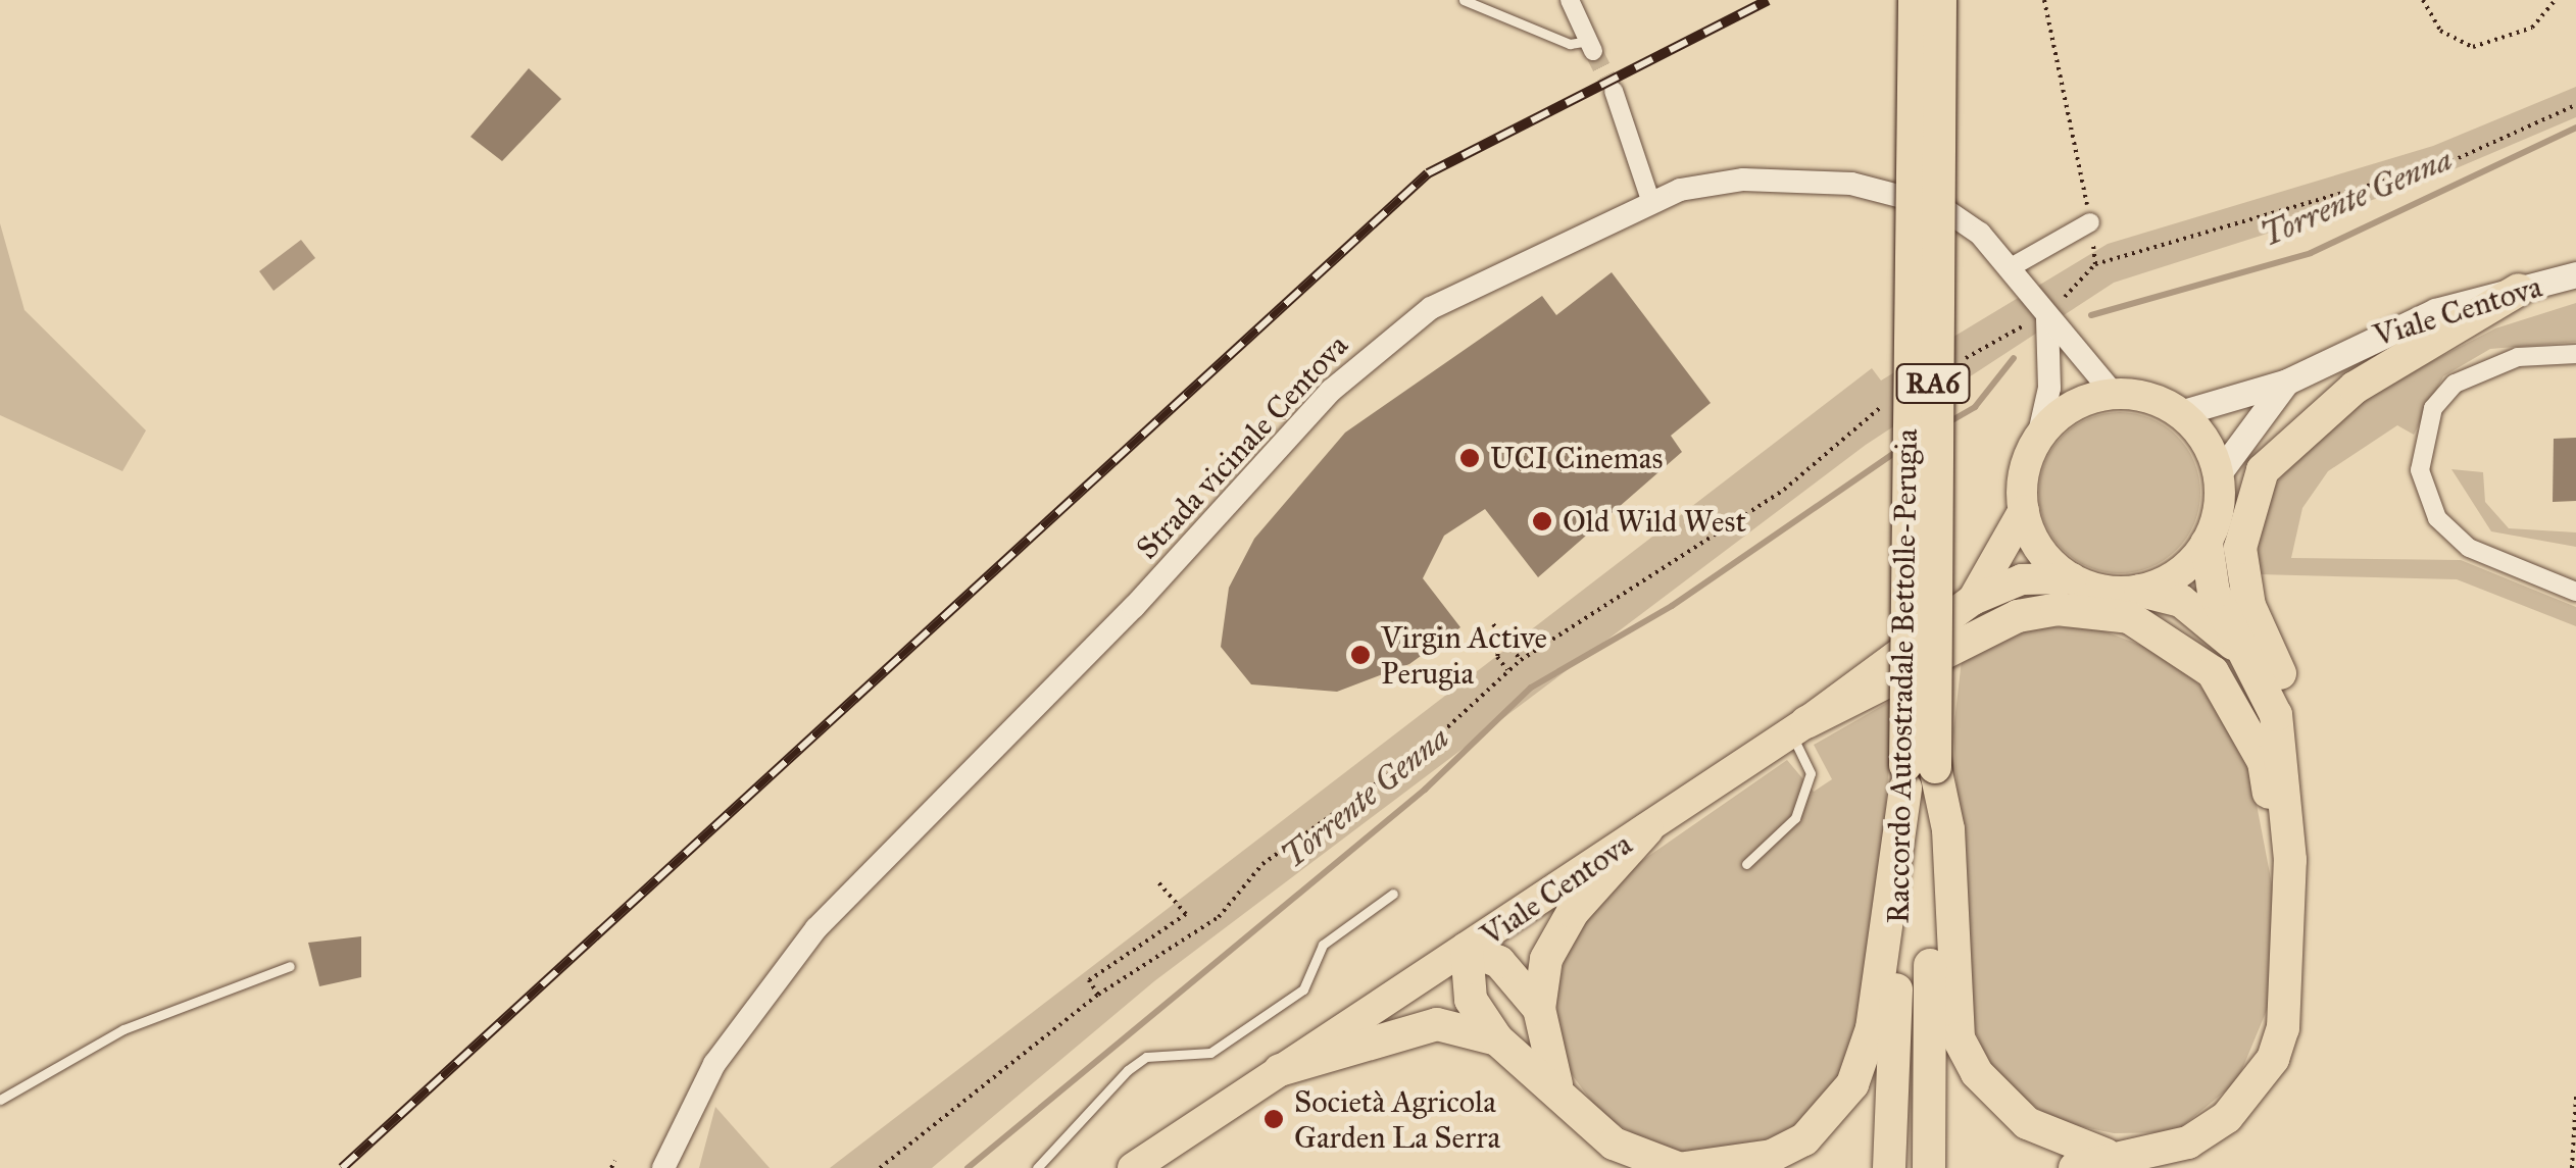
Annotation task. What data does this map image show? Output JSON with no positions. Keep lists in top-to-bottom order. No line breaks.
{"streets":{"highway":["RA6","Raccordo Autostradale Bettolle-Perugia"],"main road":["Viale Centova"],"street":["Strada vicinale Centova"]},"crossings":[["RA6","Raccordo Autostradale Bettolle-Perugia"]],"water":["Torrente Genna"],"places":["UCI Cinemas","Old Wild West","Virgin Active Perugia","Società Agricola Garden La Serra"]}
